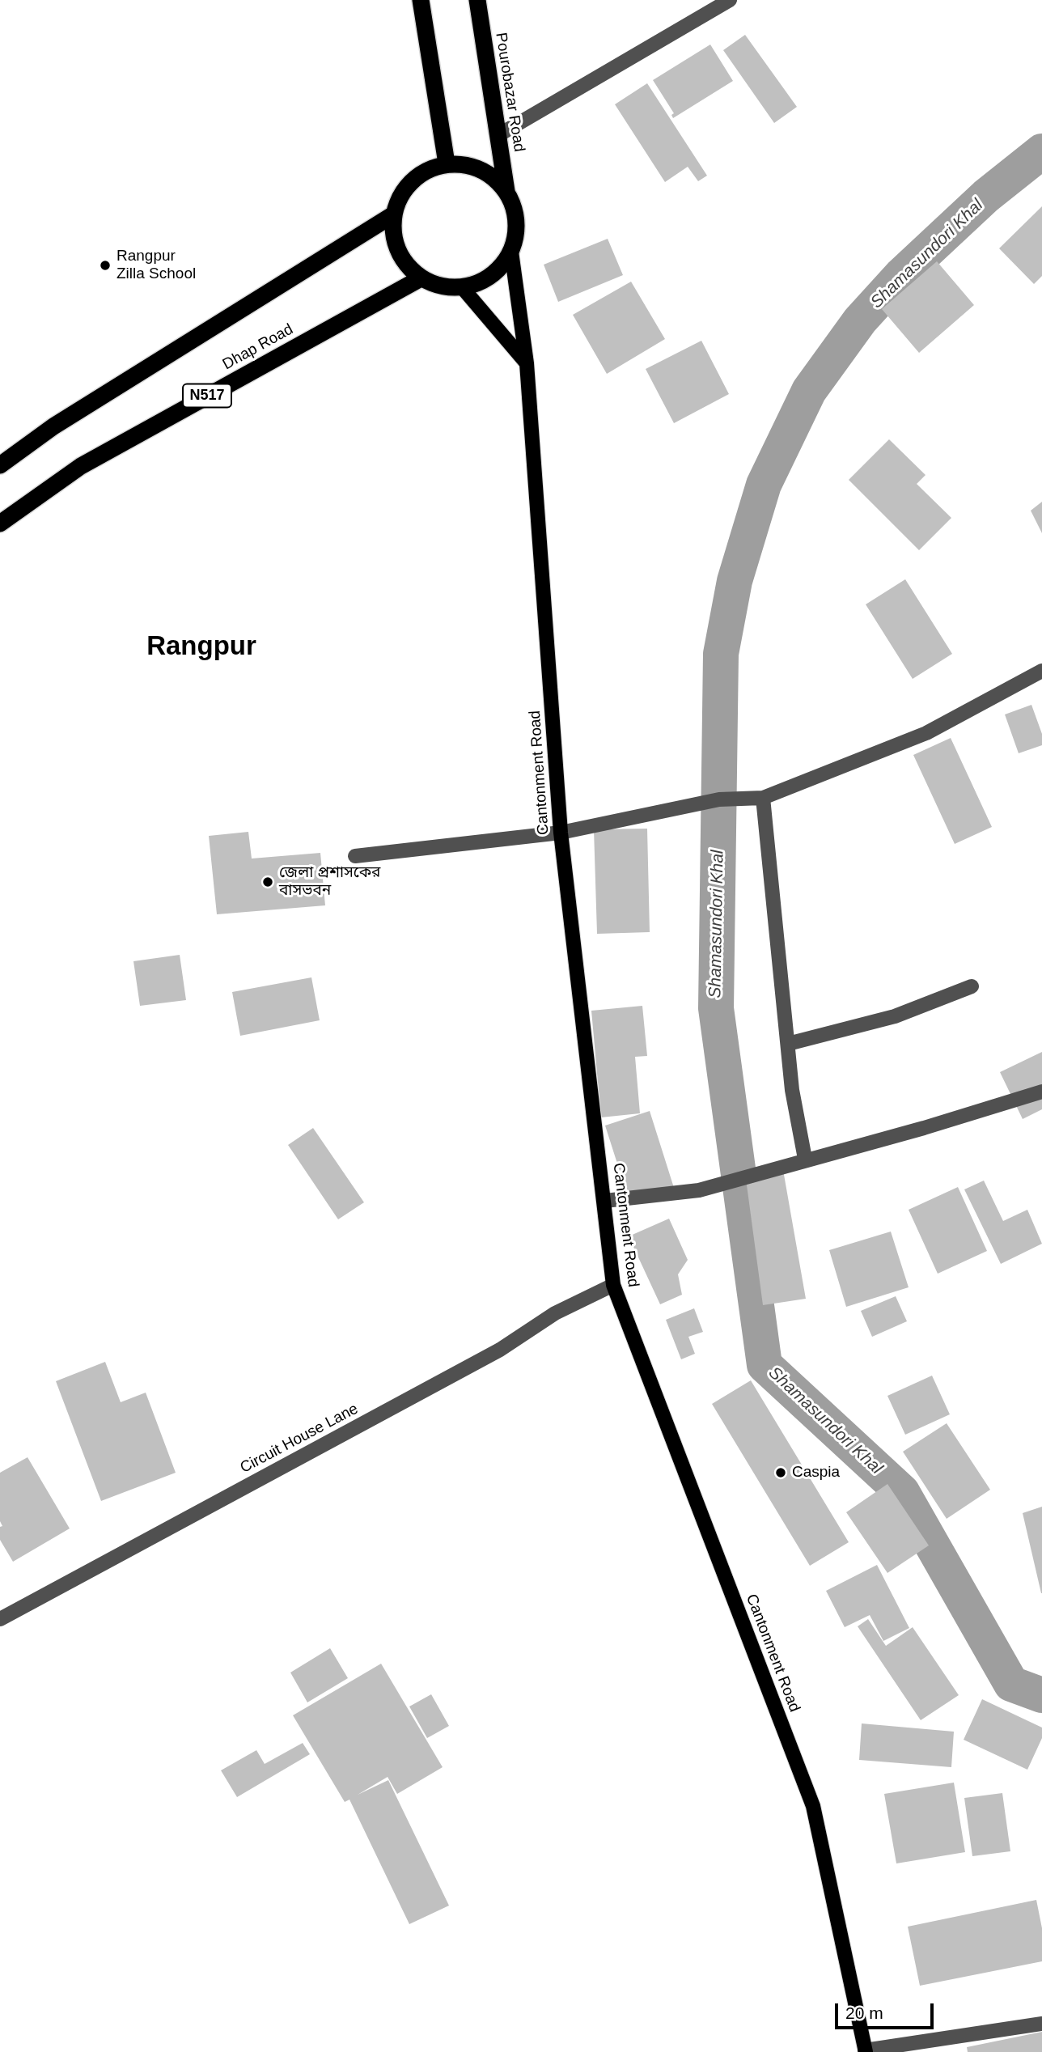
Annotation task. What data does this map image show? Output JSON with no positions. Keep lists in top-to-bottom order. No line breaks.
{"streets":{"highway":["Pourobazar Road","Dhap Road","N517"],"main road":["Cantonment Road"],"street":["Circuit House Lane"]},"crossings":[["Pourobazar Road","Dhap Road"],["Pourobazar Road","Cantonment Road"],["Dhap Road","Cantonment Road"],["Cantonment Road","Circuit House Lane"]],"districts":["Rangpur"],"water":["Shamasundori Khal"],"places":["Rangpur Zilla School","জেলা প্রশাসকের বাসভবন","Caspia"],"scale_bar":"20 m"}
